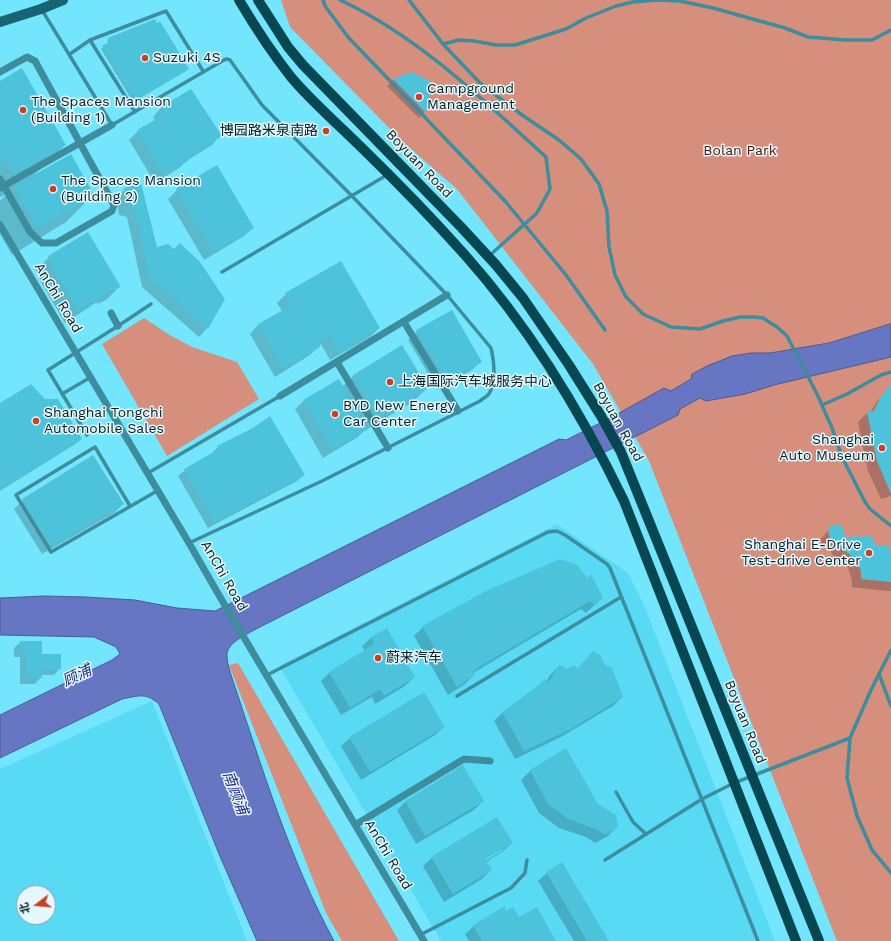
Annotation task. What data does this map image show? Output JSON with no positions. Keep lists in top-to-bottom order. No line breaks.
{"streets":{"main road":["Boyuan Road"],"street":["AnChi Road"]},"water":["顾浦","南顾浦"],"parks":["Bolan Park"],"places":["Suzuki 4S","Campground Management","The Spaces Mansion (Building 1)","博园路米泉南路","The Spaces Mansion (Building 2)","上海国际汽车城服务中心","BYD New Energy Car Center","Shanghai Tongchi Automobile Sales","Shanghai Auto Museum","Shanghai E-Drive Test-drive Center","蔚来汽车"],"north":"left"}
